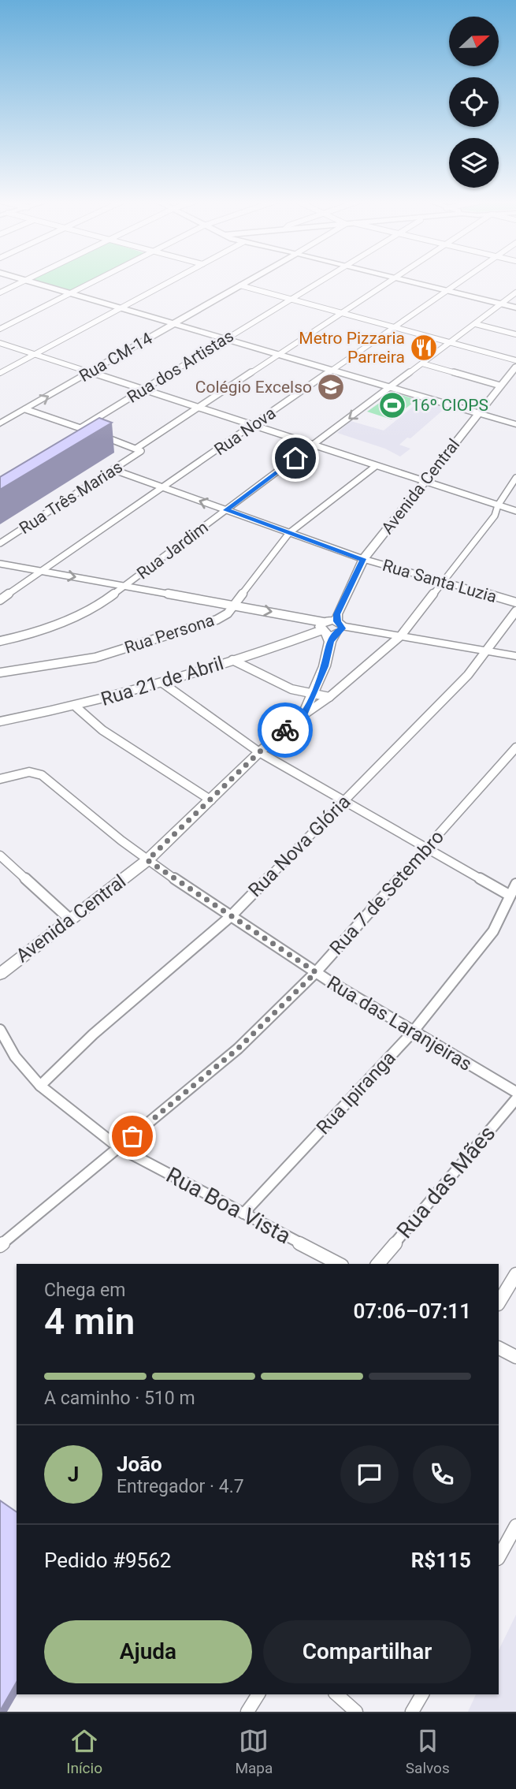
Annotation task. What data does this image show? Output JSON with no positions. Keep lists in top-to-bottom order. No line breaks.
{"streets":{"street":["Rua CM-14","Rua dos Artistas","Rua Nova","Avenida Central","Rua Três Marias","Rua Jardim","Rua Santa Luzia","Rua Persona","Rua 21 de Abril","Rua Nova Glória","Rua 7 de Setembro","Rua das Laranjeiras","Rua Ipiranga","Rua das Mães","Rua Boa Vista"]},"crossings":[["Rua Nova","Rua Santa Luzia"],["Avenida Central","Rua Santa Luzia"],["Avenida Central","Rua 21 de Abril"],["Avenida Central","Rua das Laranjeiras"],["Rua Três Marias","Rua Santa Luzia"],["Rua Jardim","Rua Santa Luzia"],["Rua Santa Luzia","Rua Persona"],["Rua Nova Glória","Rua das Laranjeiras"],["Rua Nova Glória","Rua Boa Vista"],["Rua 7 de Setembro","Rua das Laranjeiras"],["Rua 7 de Setembro","Rua Boa Vista"],["Rua das Laranjeiras","Rua Ipiranga"],["Rua Ipiranga","Rua Boa Vista"]],"places":{"restaurant":["Metro Pizzaria Parreira"],"school or university":["Colégio Excelso"],"sports":["16º CIOPS"]},"north":"right","page":{"heading":["4 min","Chega em","07:06–07:11"],"panel":["João","Entregador · 4.7","Pedido #9562","R$115"],"bar":"A caminho · 510 m","round":"J","buttons":["Ajuda","Compartilhar"],"tabs":["Início","Mapa","Salvos"]}}
